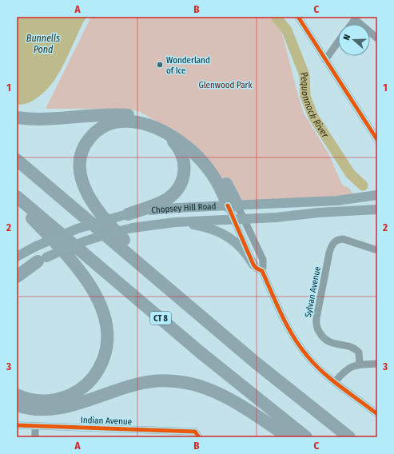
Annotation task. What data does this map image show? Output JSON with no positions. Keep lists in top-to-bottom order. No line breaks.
{"streets":{"highway":["CT 8"],"main road":["Chopsey Hill Road"],"street":["Sylvan Avenue","Indian Avenue"]},"water":["Bunnells Pond","Pequonnock River"],"parks":["Glenwood Park"],"places":["Wonderland of Ice"],"north":"left","grid":{"columns":["A","B","C"],"rows":["1","2","3"]}}
